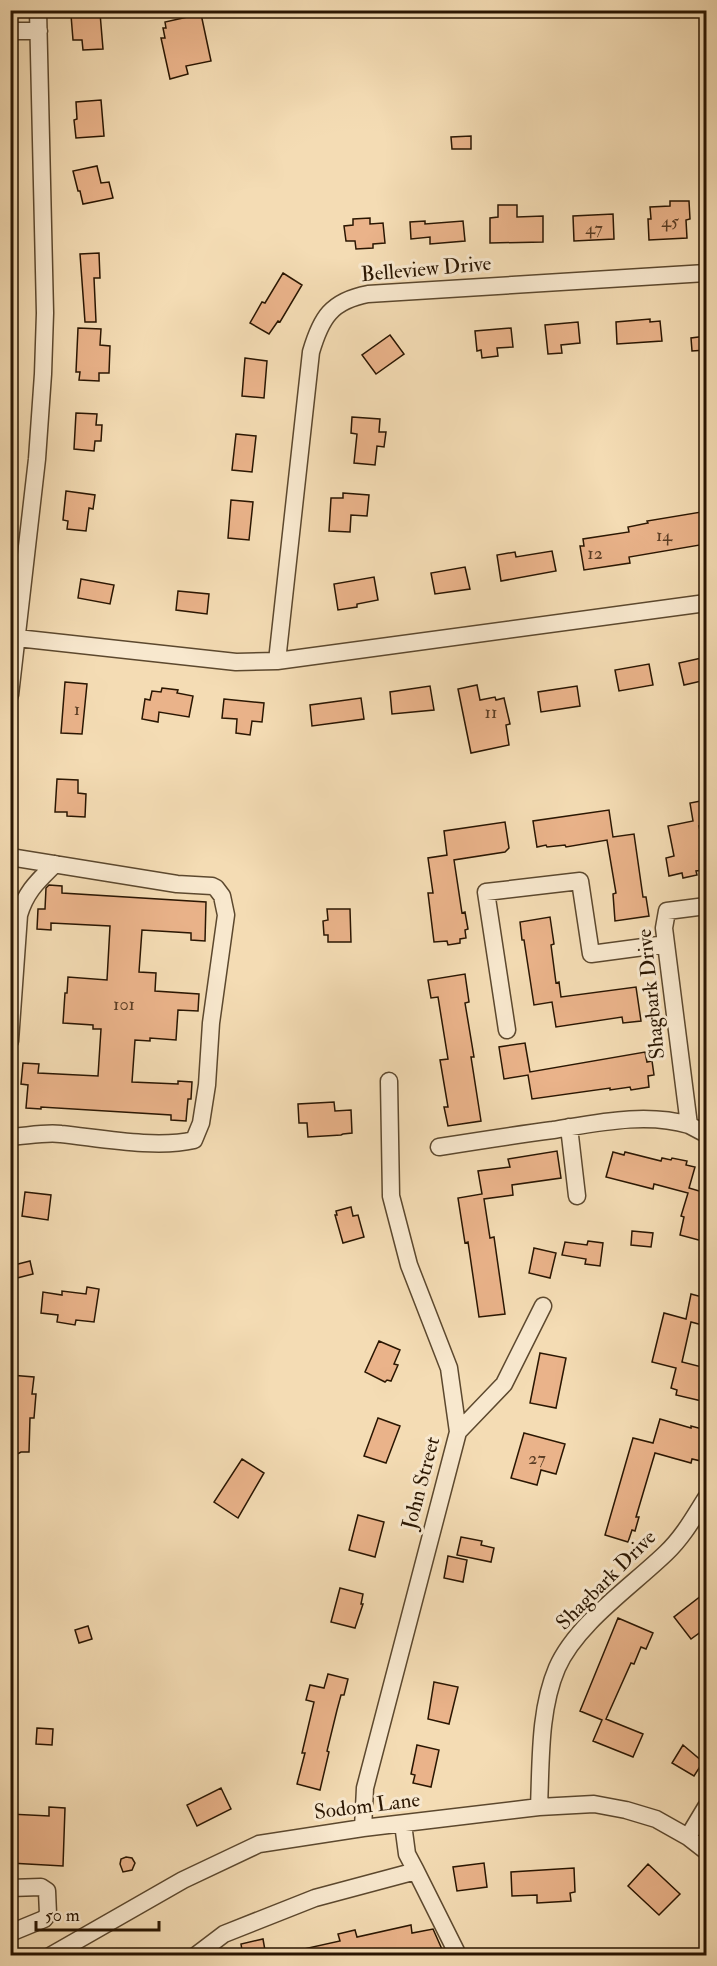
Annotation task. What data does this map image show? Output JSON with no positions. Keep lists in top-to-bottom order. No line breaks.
{"streets":{"street":["Belleview Drive","Shagbark Drive","John Street","Sodom Lane"]},"crossings":[["Shagbark Drive","Sodom Lane"],["John Street","Sodom Lane"]],"house_numbers":["45","47","14","12","1","11","101","27"],"scale_bar":"50 m"}
